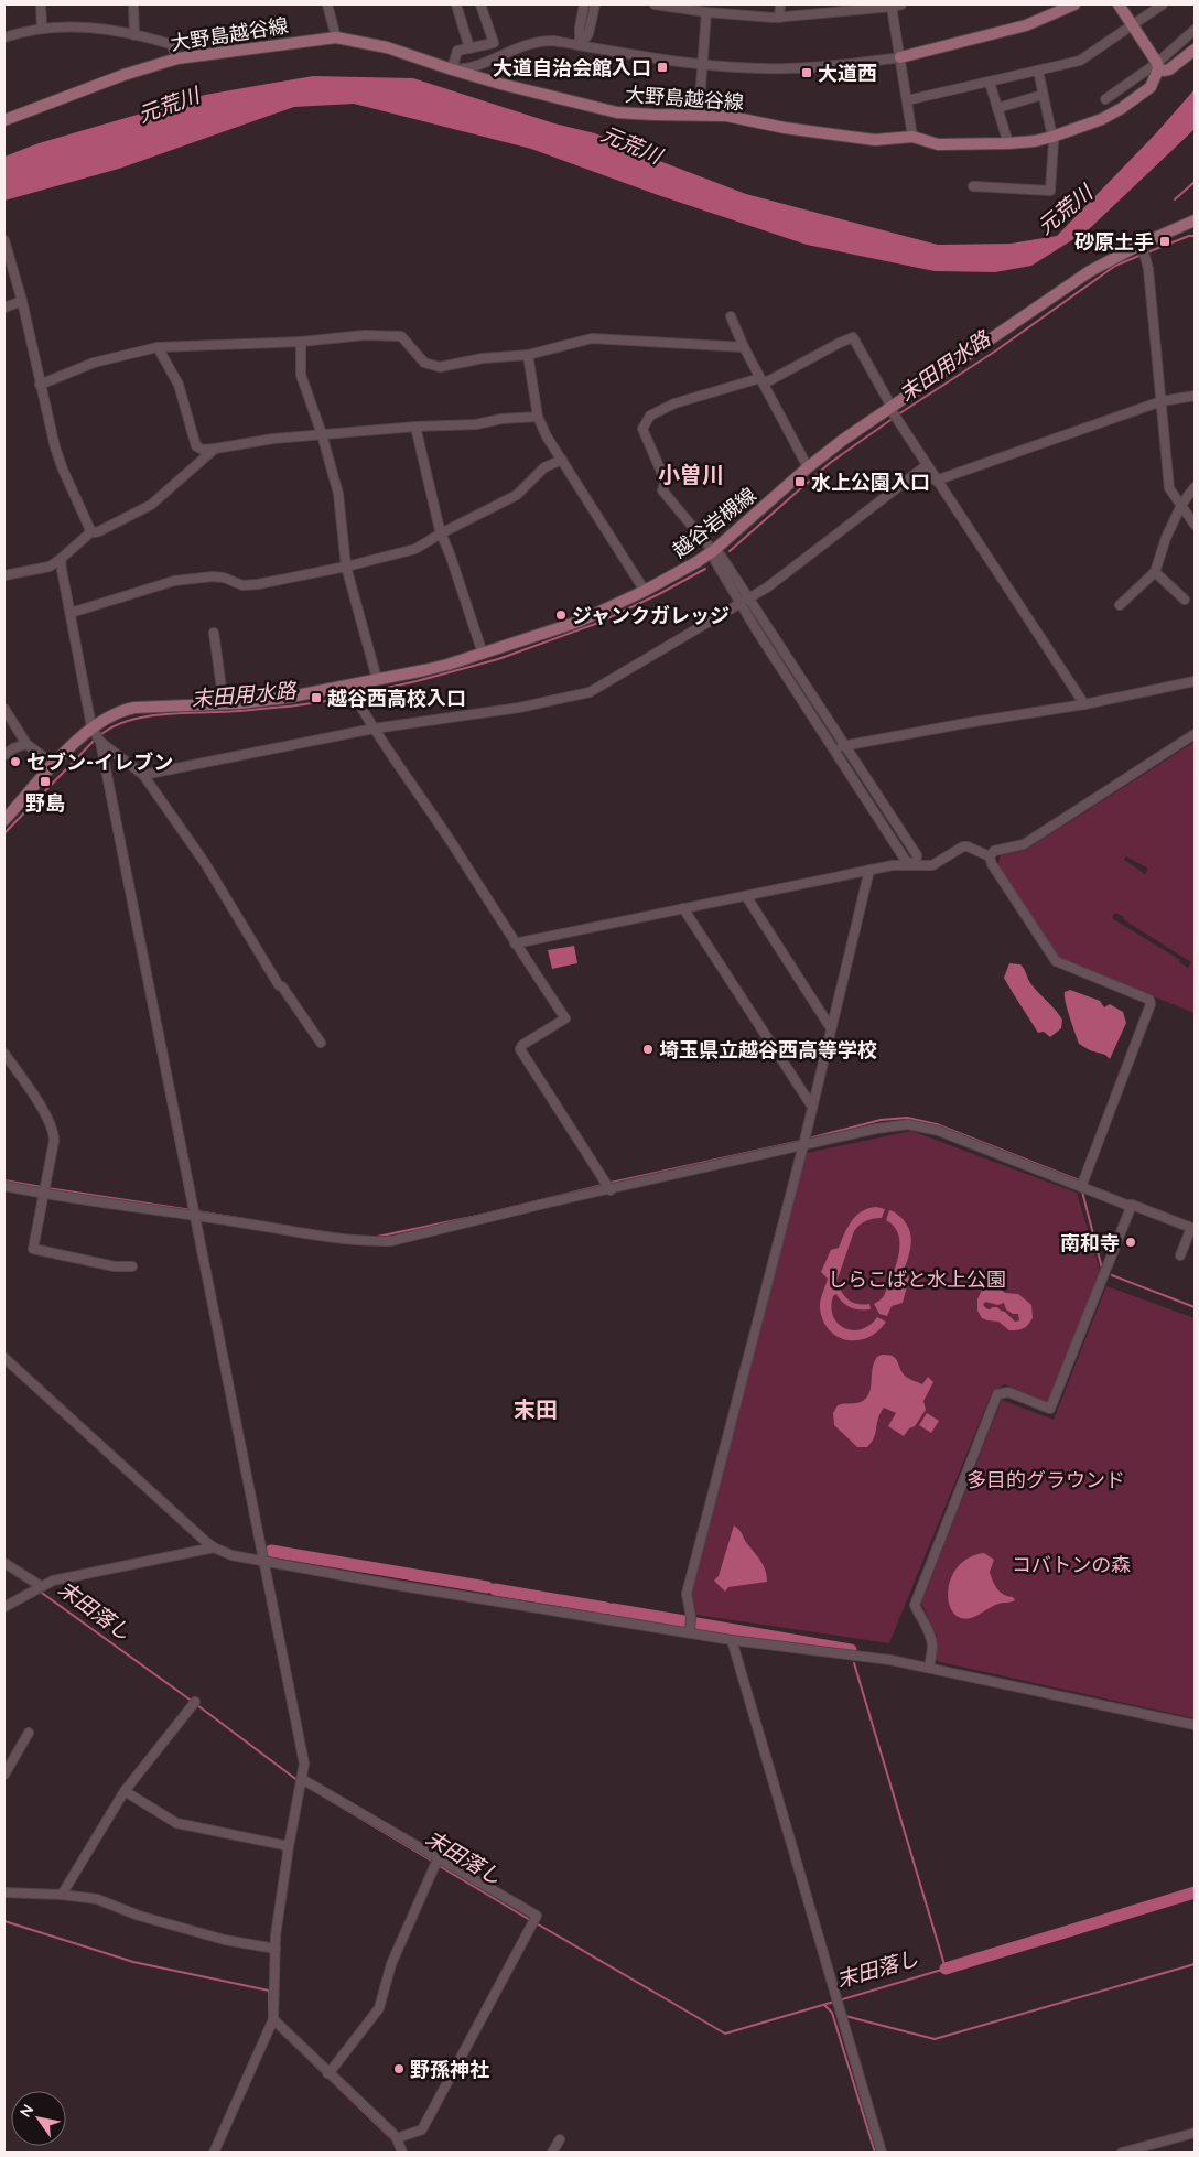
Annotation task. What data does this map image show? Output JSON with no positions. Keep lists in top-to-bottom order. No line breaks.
{"streets":{"main road":["大野島越谷線","越谷岩槻線"]},"districts":["小曽川","末田"],"water":["元荒川","末田用水路","末田落し"],"parks":["しらこばと水上公園","多目的グラウンド","コバトンの森"],"places":{"transit":["大道自治会館入口","大道西","砂原土手","水上公園入口","越谷西高校入口","野島"],"other":["ジャンクガレッジ","セブン-イレブン","埼玉県立越谷西高等学校","南和寺","野孫神社"]},"north":"top left"}
